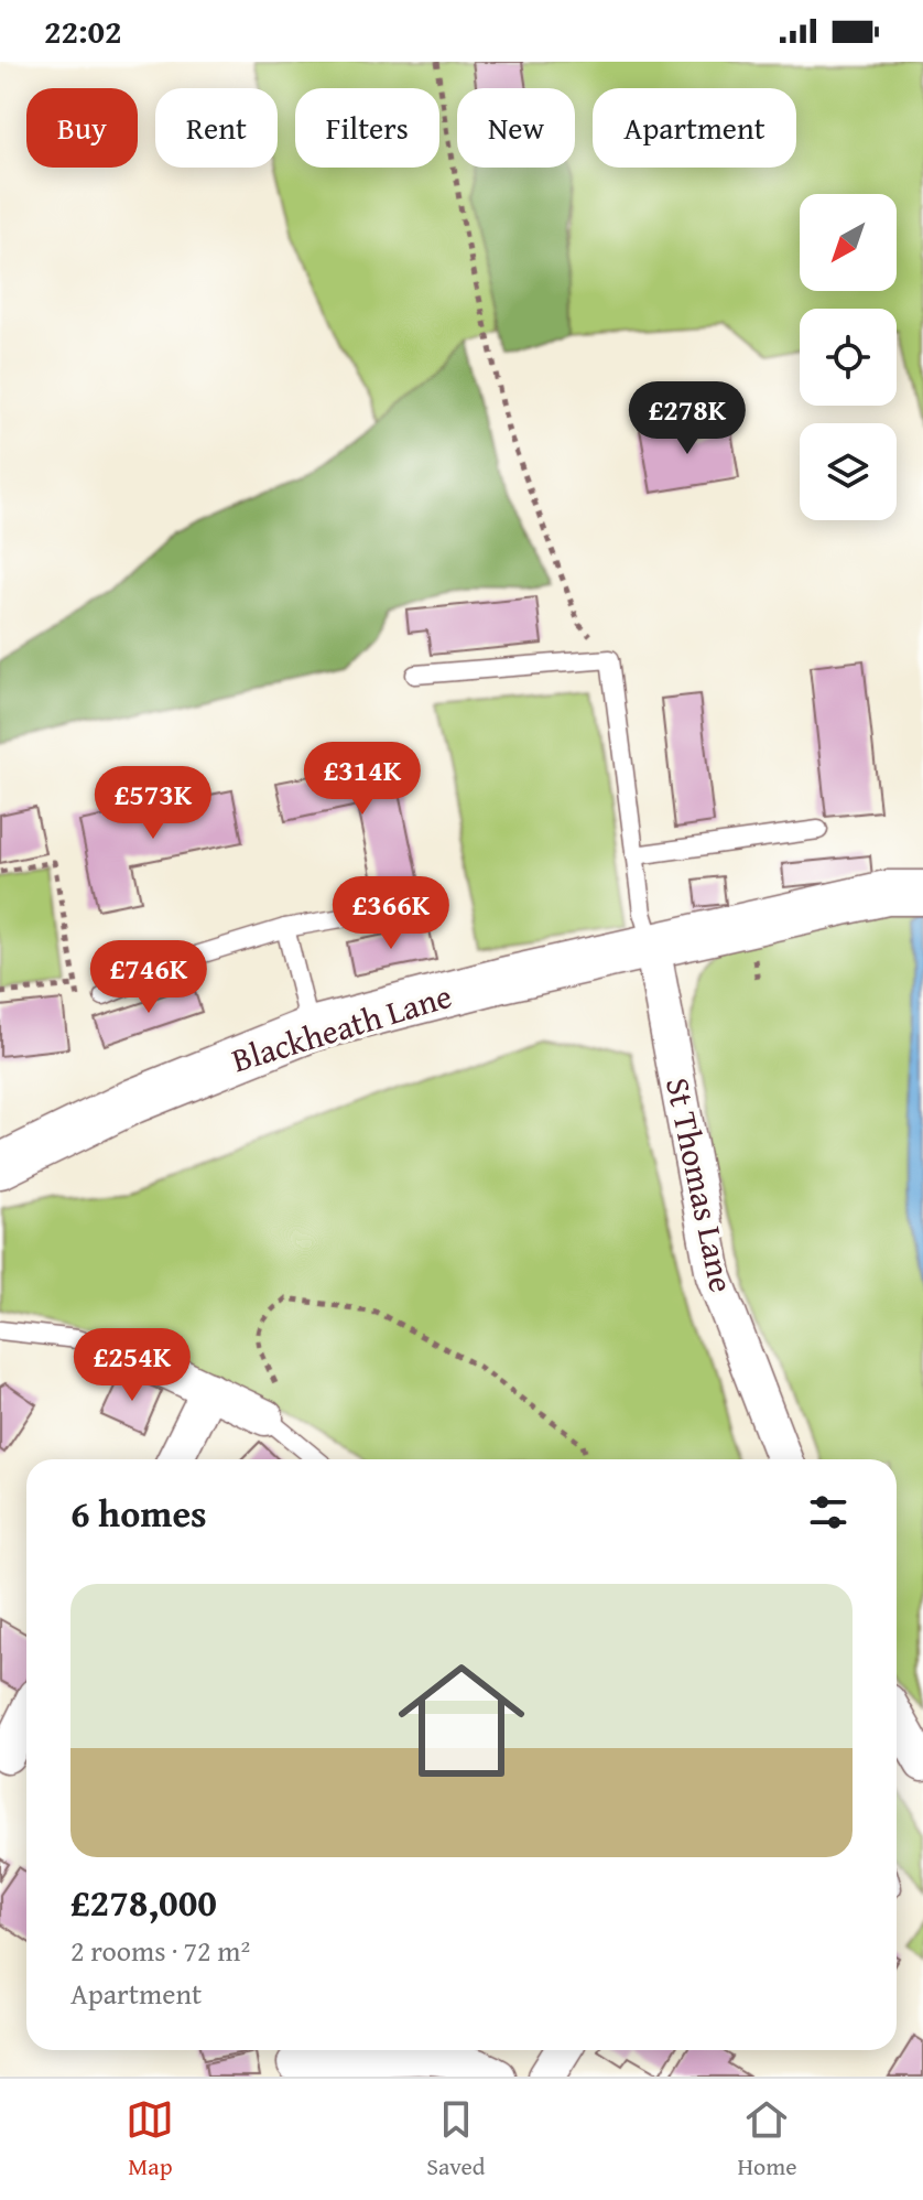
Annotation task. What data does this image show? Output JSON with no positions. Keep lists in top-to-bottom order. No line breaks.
{"streets":{"street":["Blackheath Lane","St Thomas Lane"]},"crossings":[["Blackheath Lane","St Thomas Lane"]],"north":"bottom left","page":{"status":"22:02","chip":["Buy","Rent","Filters","New","Apartment"],"price":["£278K","£314K","£573K","£366K","£746K","£254K"],"heading":"6 homes","list":[{"name":"£278,000","note":"2 rooms · 72 m² · Apartment"}],"tabs":["Map","Saved","Home"]}}
